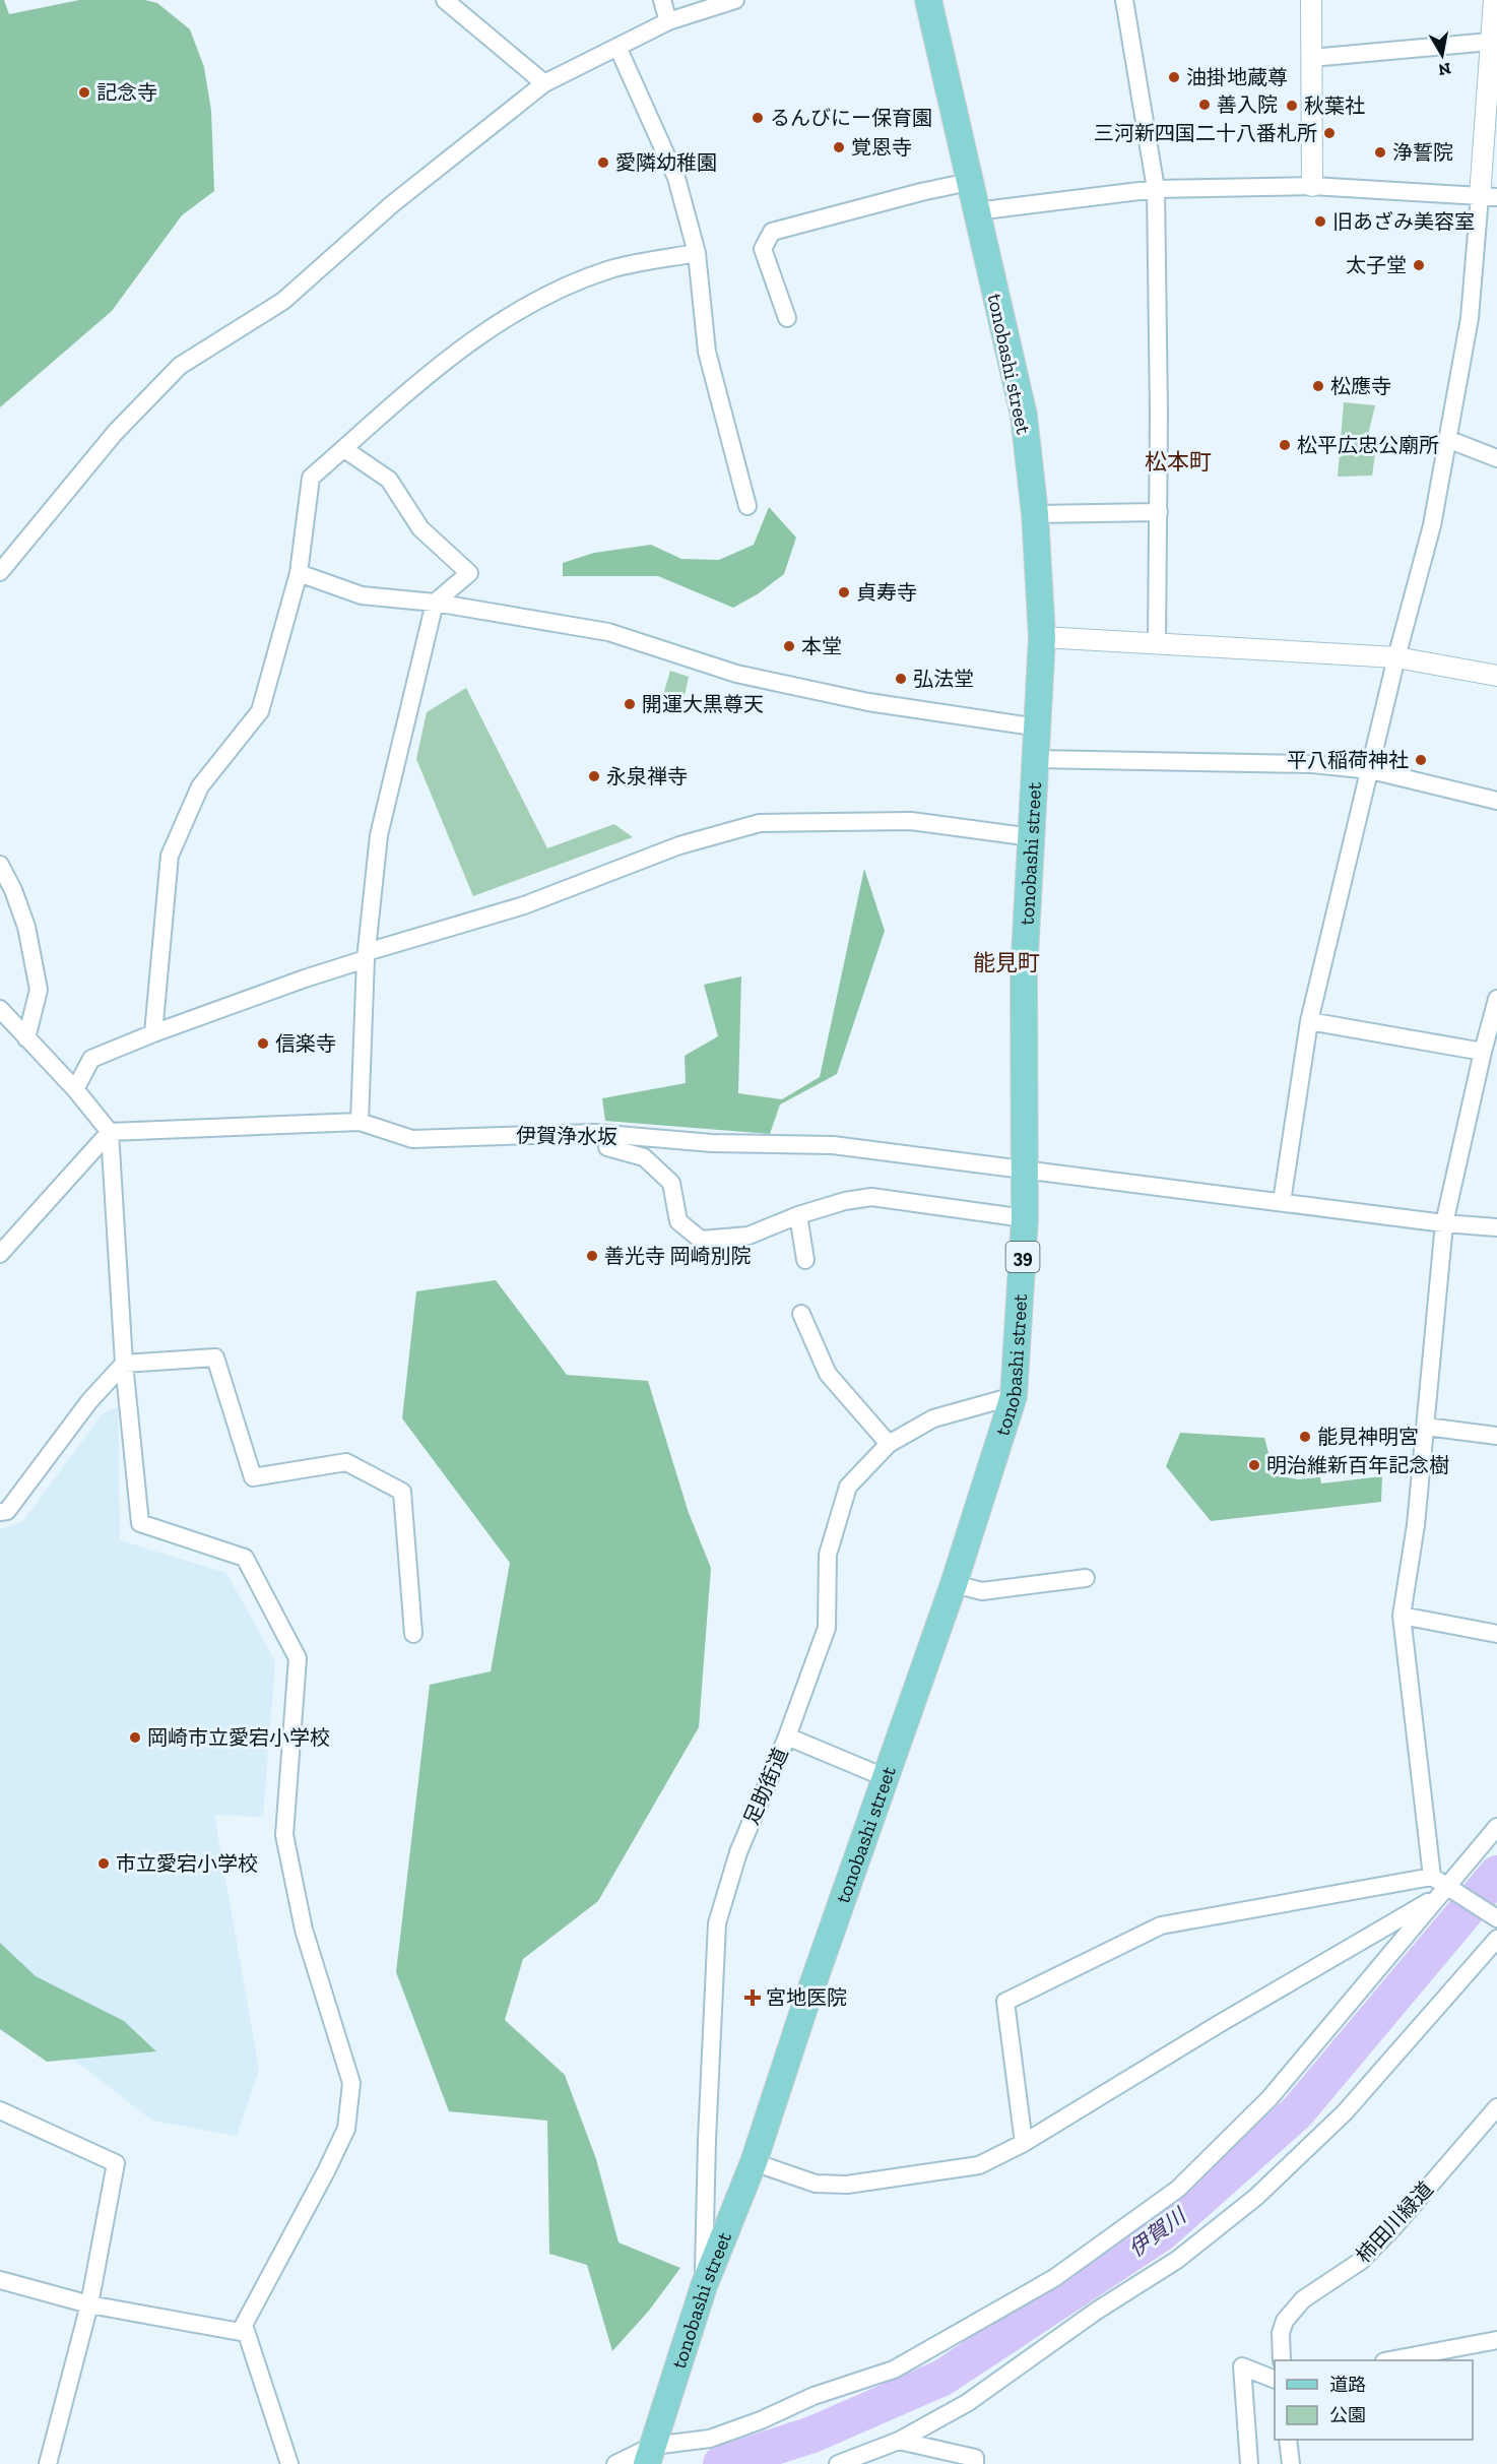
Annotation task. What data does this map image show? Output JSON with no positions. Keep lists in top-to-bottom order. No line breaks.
{"streets":{"main road":["tonobashi street","39"],"street":["伊賀浄水坂","足助街道","柿田川緑道"]},"crossings":[["tonobashi street","伊賀浄水坂"],["tonobashi street","足助街道"]],"districts":["松本町","能見町"],"water":["伊賀川"],"places":{"other":["油掛地蔵尊","記念寺","善入院","秋葉社","るんびにー保育園","三河新四国二十八番札所","覚恩寺","浄誓院","愛隣幼稚園","旧あざみ美容室","太子堂","松應寺","松平広忠公廟所","貞寿寺","本堂","弘法堂","開運大黒尊天","平八稲荷神社","永泉禅寺","信楽寺","善光寺 岡崎別院","能見神明宮","明治維新百年記念樹","岡崎市立愛宕小学校","市立愛宕小学校"],"health":["宮地医院"]},"legend":["道路","公園"],"north":"bottom"}
